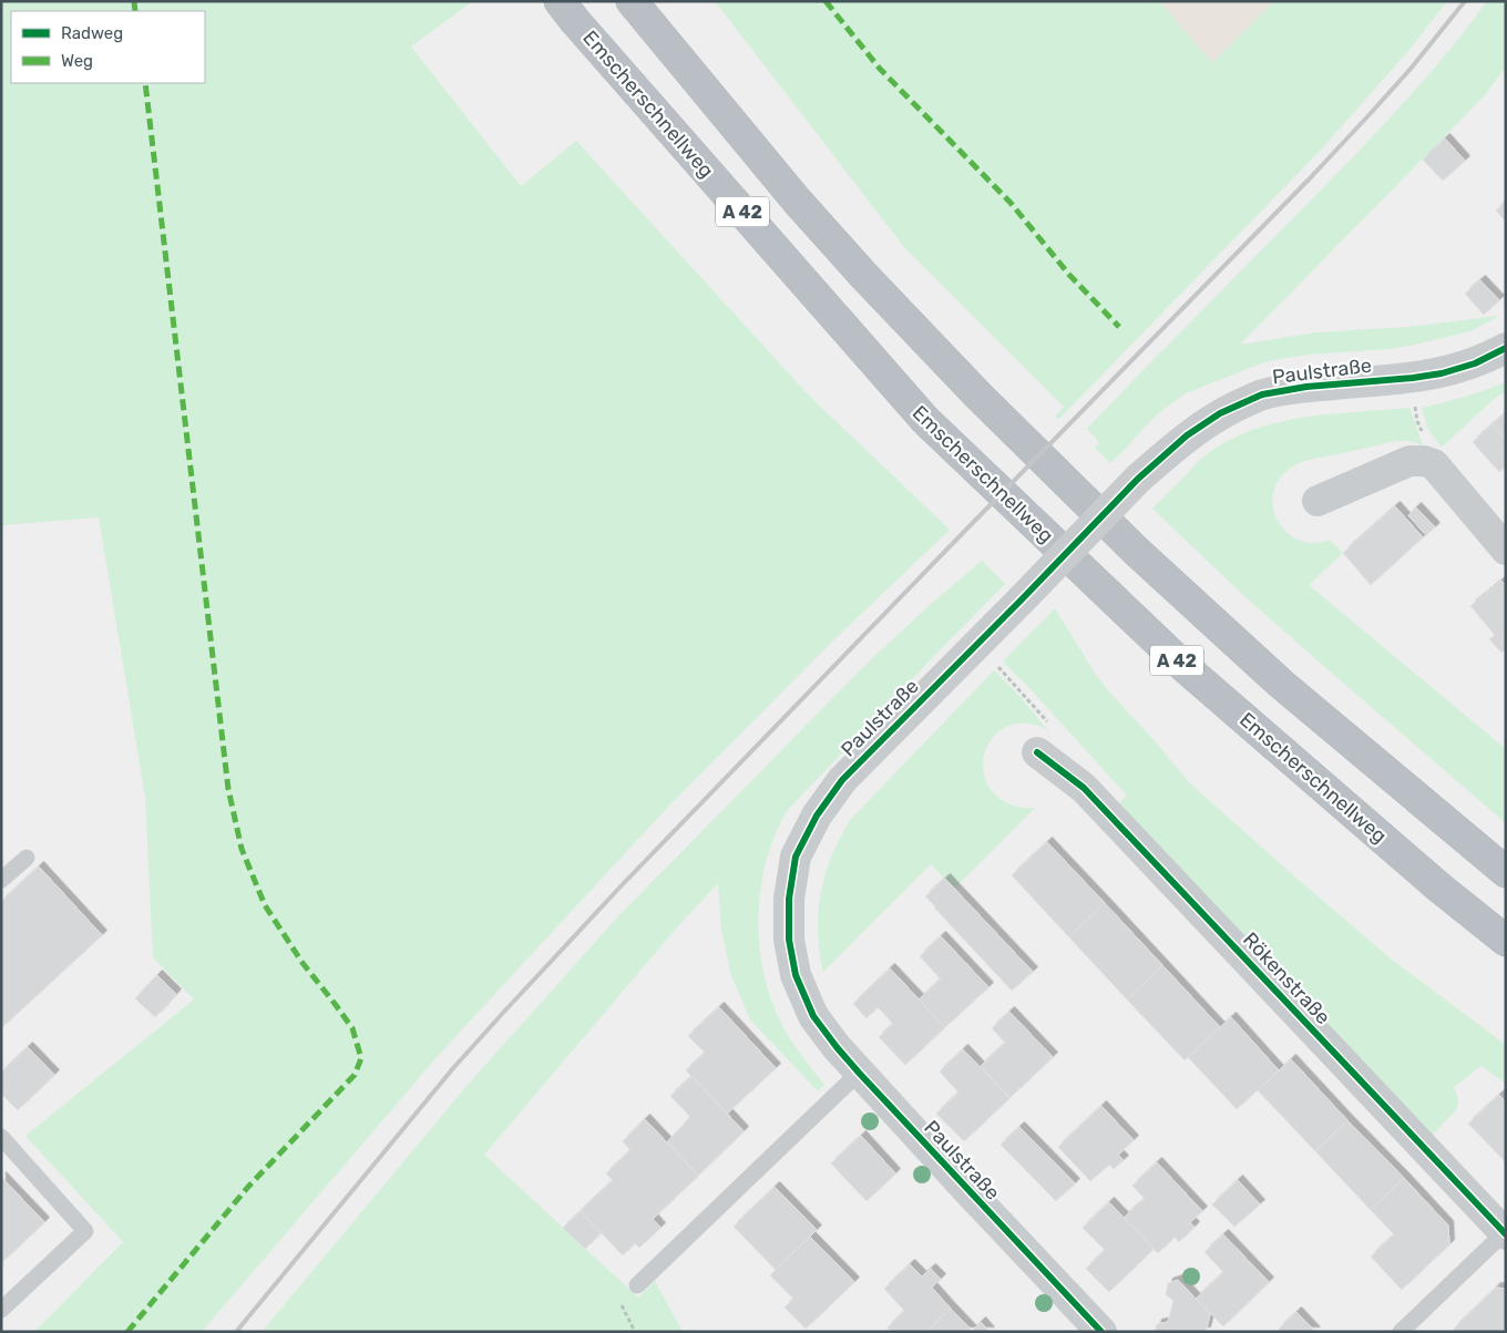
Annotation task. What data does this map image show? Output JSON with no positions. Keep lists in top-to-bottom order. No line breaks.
{"streets":{"highway":["Emscherschnellweg","A 42"],"street":["Paulstraße","Rökenstraße"]},"legend":["Radweg","Weg"]}
